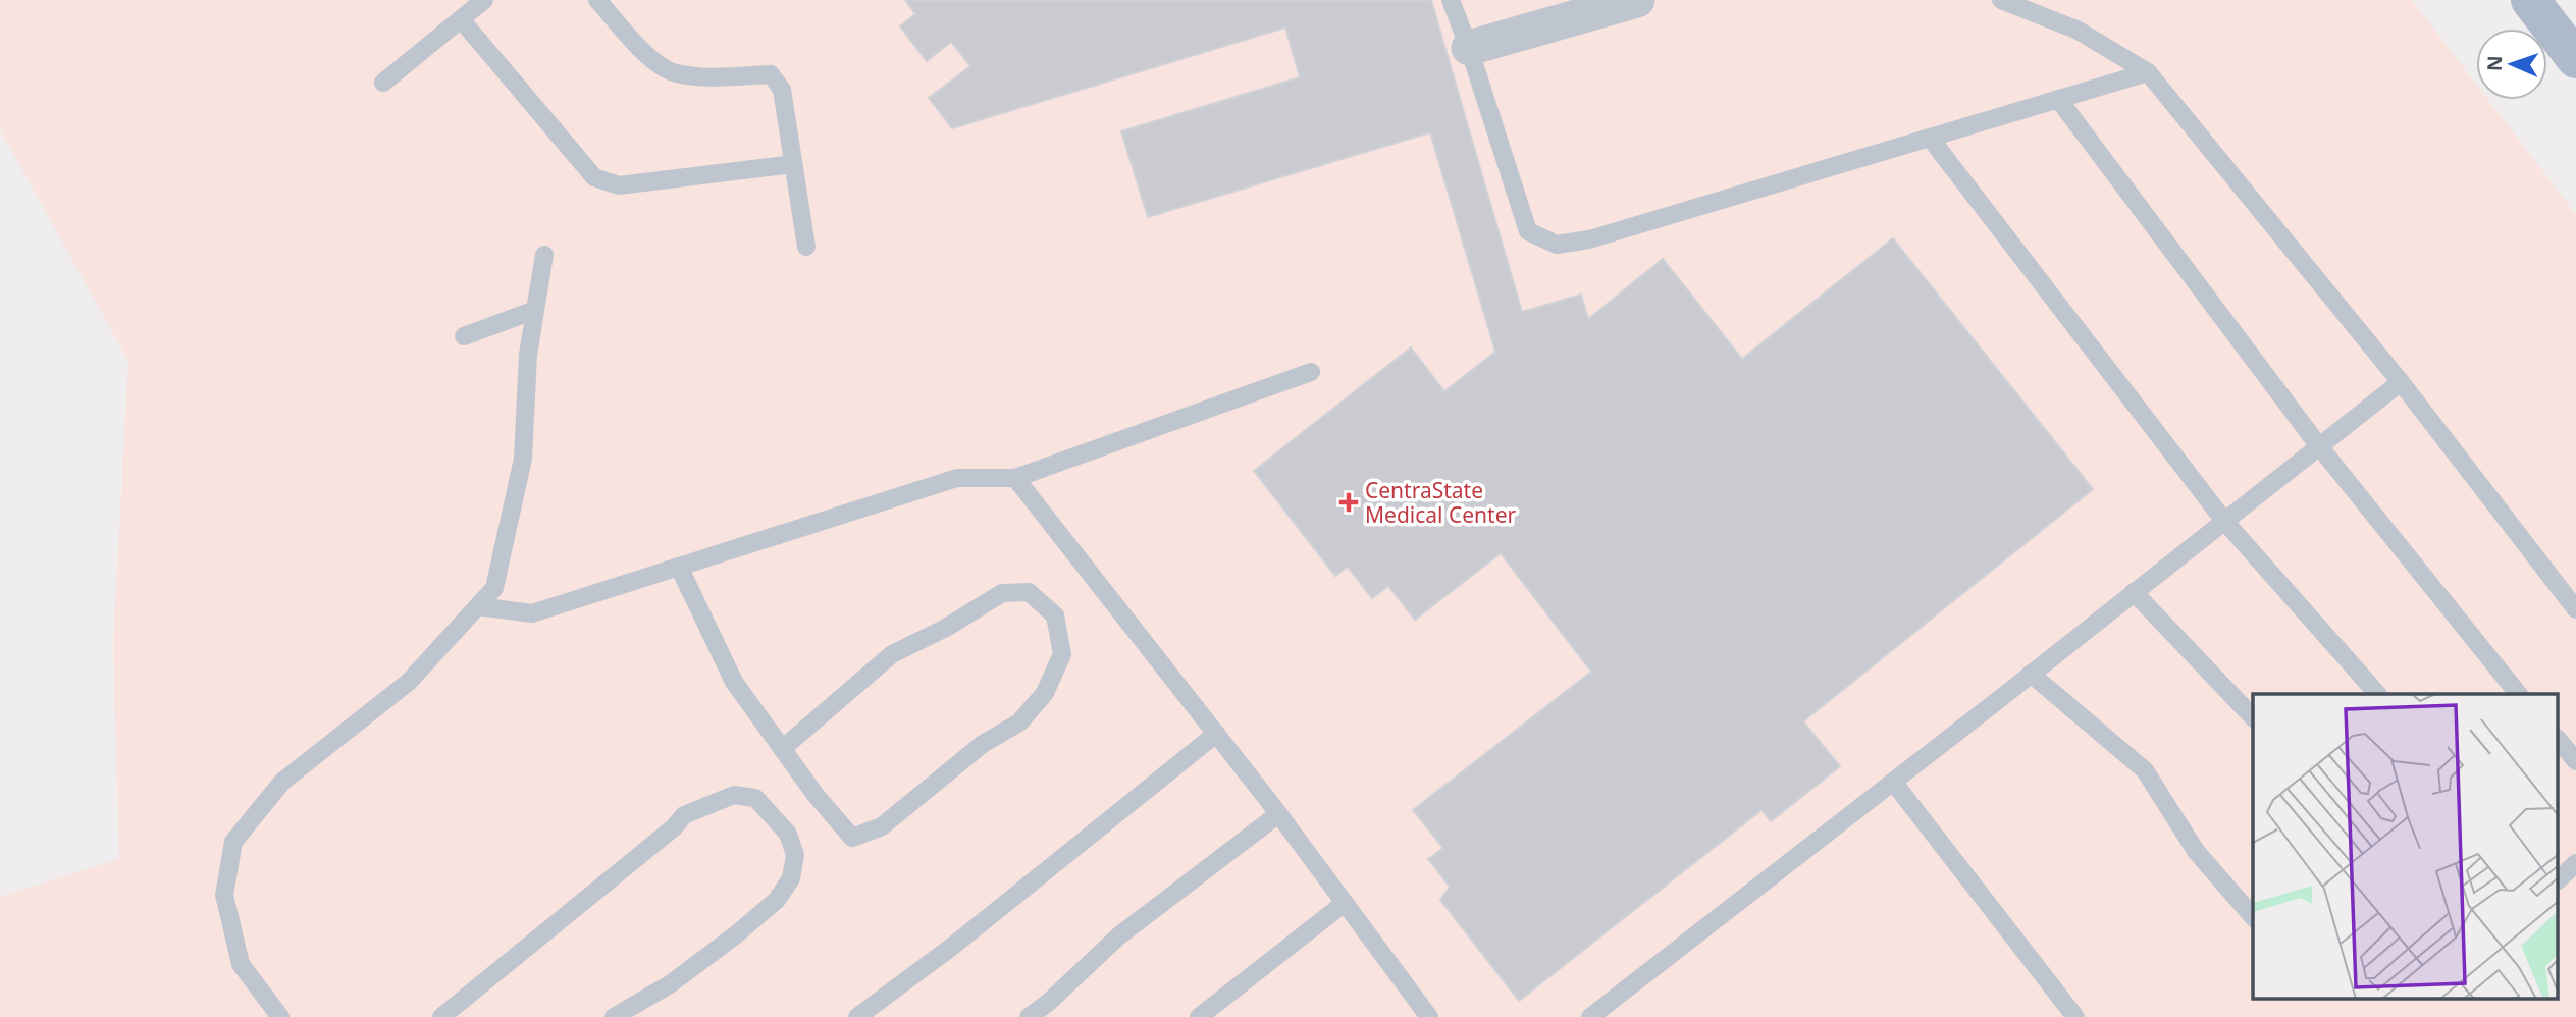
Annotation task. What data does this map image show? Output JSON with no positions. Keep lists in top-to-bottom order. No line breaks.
{"places":{"health":["CentraState Medical Center"]},"north":"left"}
